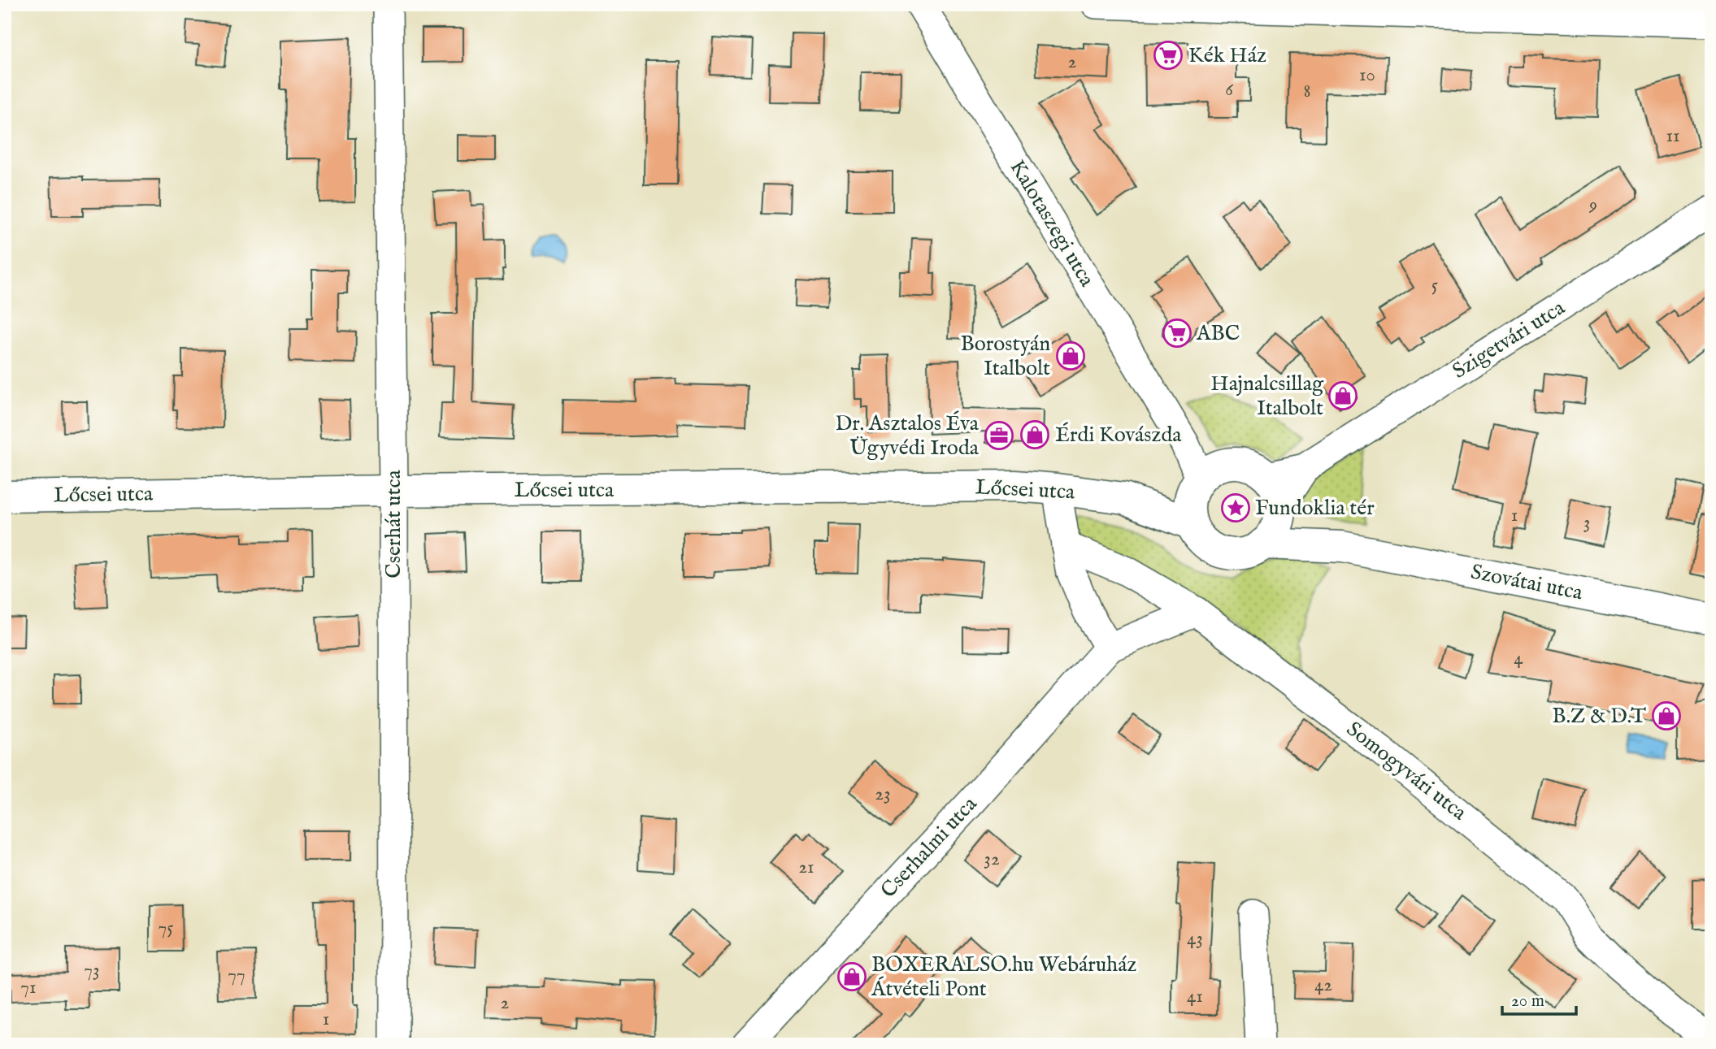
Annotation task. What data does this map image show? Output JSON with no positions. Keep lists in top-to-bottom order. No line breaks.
{"streets":{"street":["Kalotaszegi utca","Szigetvári utca","Lőcsei utca","Cserhát utca","Szovátai utca","Somogyvári utca","Cserhalmi utca"]},"crossings":[["Kalotaszegi utca","Szigetvári utca"],["Kalotaszegi utca","Lőcsei utca"],["Szigetvári utca","Lőcsei utca"],["Lőcsei utca","Cserhát utca"],["Somogyvári utca","Cserhalmi utca"]],"places":{"supermarket":["Kék Ház","ABC"],"shop":["Borostyán Italbolt","Hajnalcsillag Italbolt","Érdi Kovászda","B.Z & D.T","BOXERALSO.hu Webáruház Átvételi Pont"],"office":["Dr. Asztalos Éva Ügyvédi Iroda"],"place":["Fundoklia tér"]},"house_numbers":["2","10","6","8","11","9","5","1","3","4","23","32","21","75","43","73","77","42","71","41","2","1"],"scale_bar":"20 m"}
